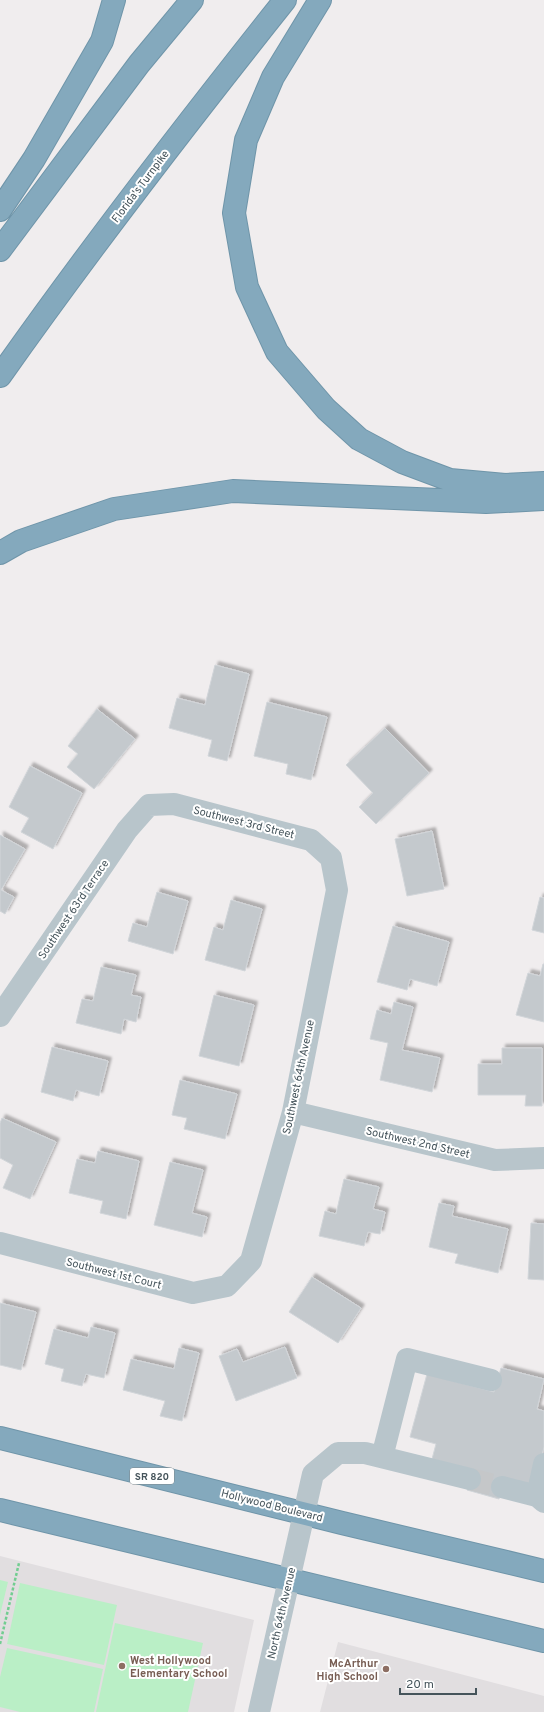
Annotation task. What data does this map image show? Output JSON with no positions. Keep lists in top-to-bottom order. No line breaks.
{"streets":{"highway":["Florida's Turnpike","SR 820","Hollywood Boulevard"],"street":["Southwest 3rd Street","Southwest 63rd Terrace","Southwest 64th Avenue","Southwest 2nd Street","Southwest 1st Court","North 64th Avenue"]},"crossings":[["Southwest 3rd Street","Southwest 63rd Terrace"],["Southwest 3rd Street","Southwest 64th Avenue"],["Southwest 64th Avenue","Southwest 2nd Street"],["Southwest 64th Avenue","Southwest 1st Court"],["Hollywood Boulevard","North 64th Avenue"]],"places":["West Hollywood Elementary School","McArthur High School"],"scale_bar":"20 m"}
